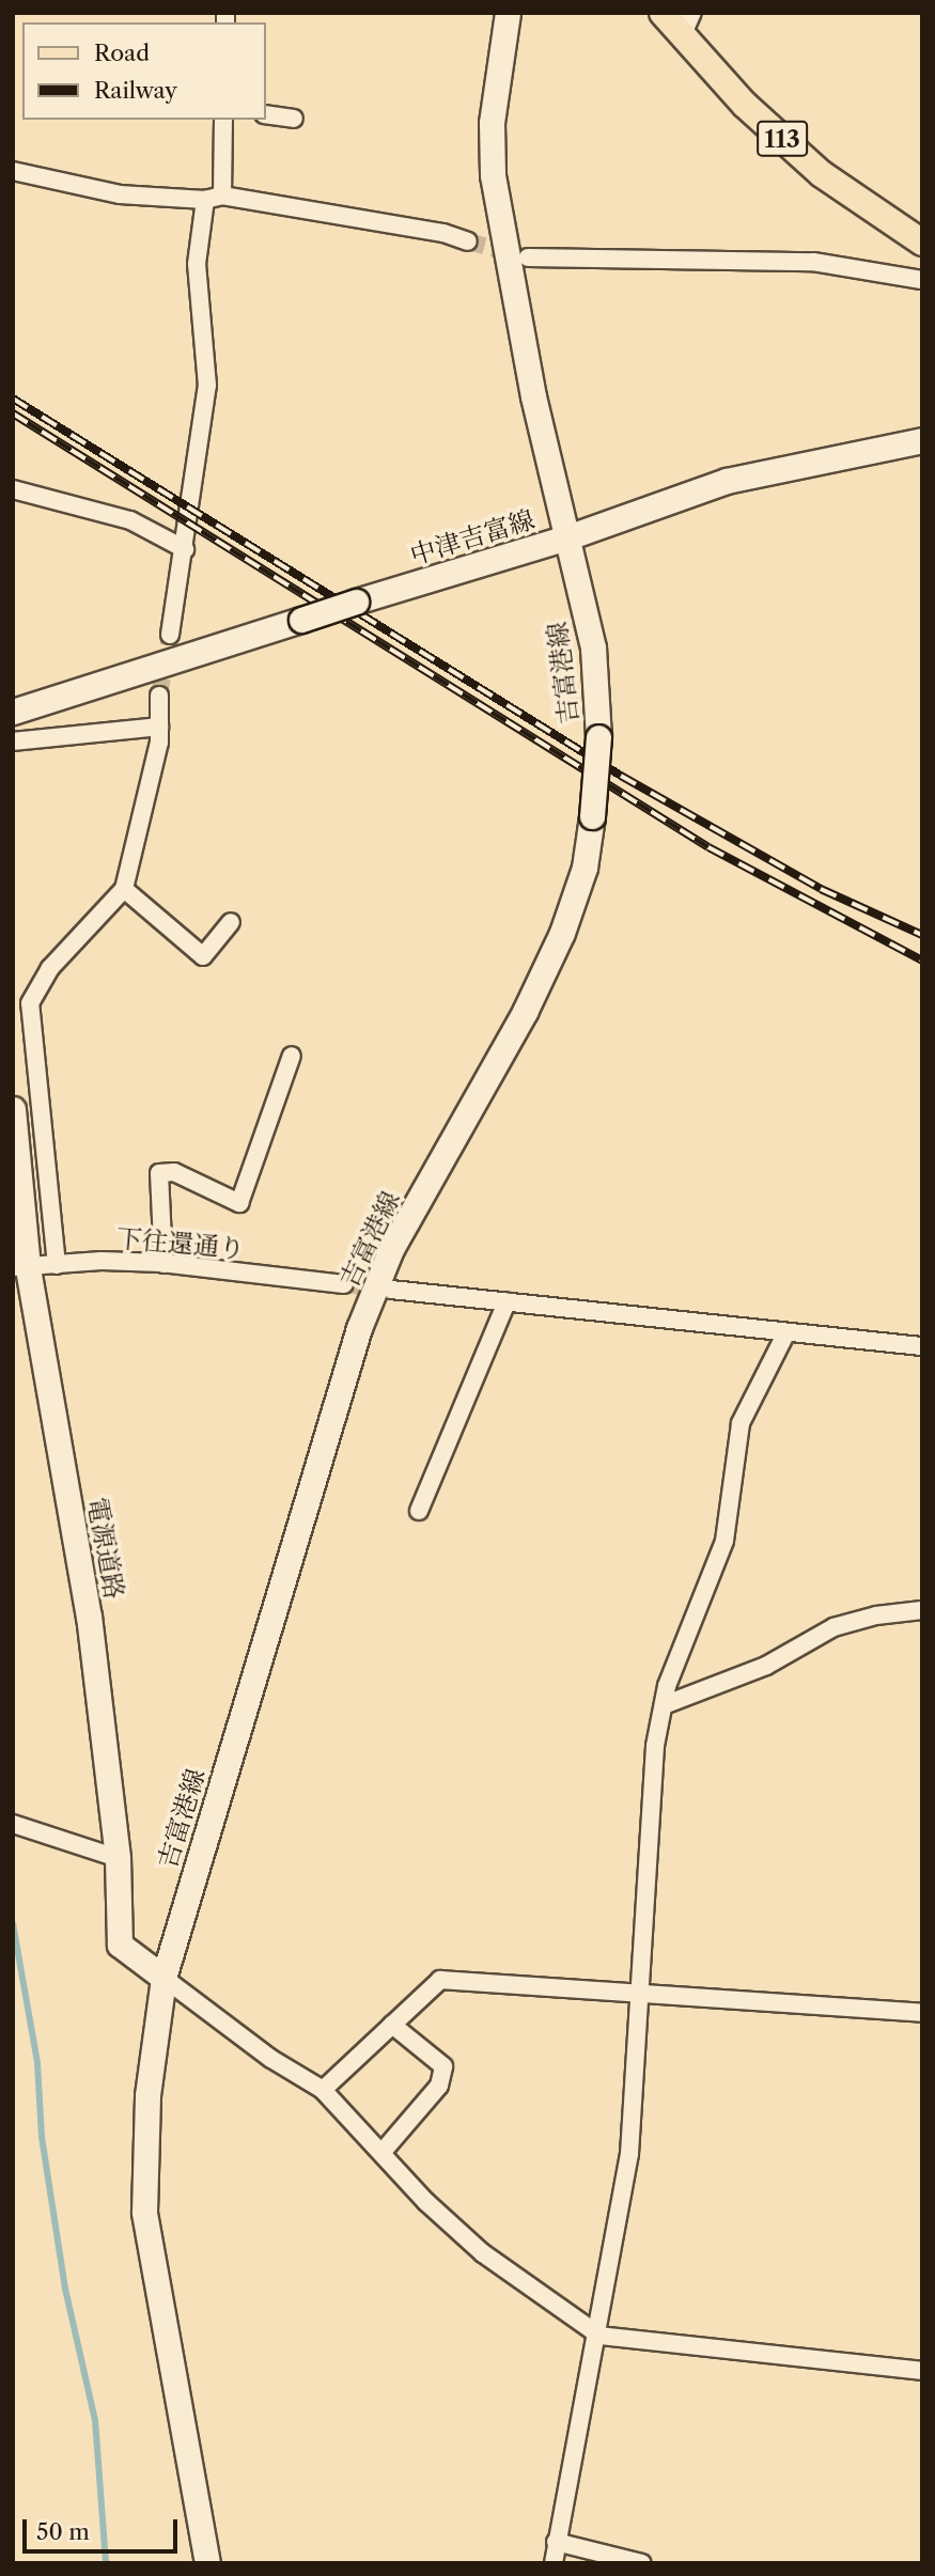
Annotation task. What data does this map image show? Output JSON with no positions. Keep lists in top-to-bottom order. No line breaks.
{"streets":{"main road":["113","中津吉富線","吉富港線","電源道路"],"street":["下往還通り"]},"crossings":[["中津吉富線","吉富港線"],["吉富港線","電源道路"],["下往還通り","電源道路"]],"legend":["Road","Railway"],"scale_bar":"50 m"}
